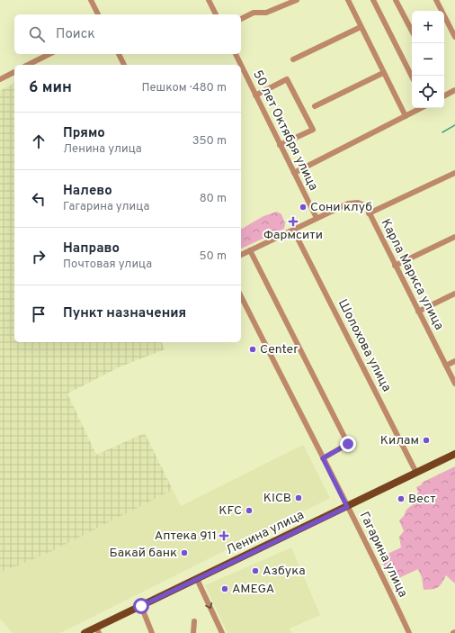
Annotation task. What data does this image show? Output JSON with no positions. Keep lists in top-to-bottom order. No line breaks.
{"streets":{"main road":["Ленина улица"],"street":["50 лет Октября улица","Карла Маркса улица","Шолохова улица","Гагарина улица"]},"crossings":[["50 лет Октября улица","Карла Маркса улица"],["Шолохова улица","Ленина улица"],["Ленина улица","Гагарина улица"]],"places":{"other":["Сони клуб","Center","Килам","KICB","Вест","KFC","Бакай банк","Азбука","AMEGA"],"health":["Фармсити","Аптека 911"]},"page":{"map_buttons":["+","−"],"search":"Поиск","heading":["6 мин","Пешком · 480 m"],"list":[["Прямо","Ленина улица","350 m"],["Налево","Гагарина улица","80 m"],["Направо","Почтовая улица","50 m"],"Пункт назначения"]}}
